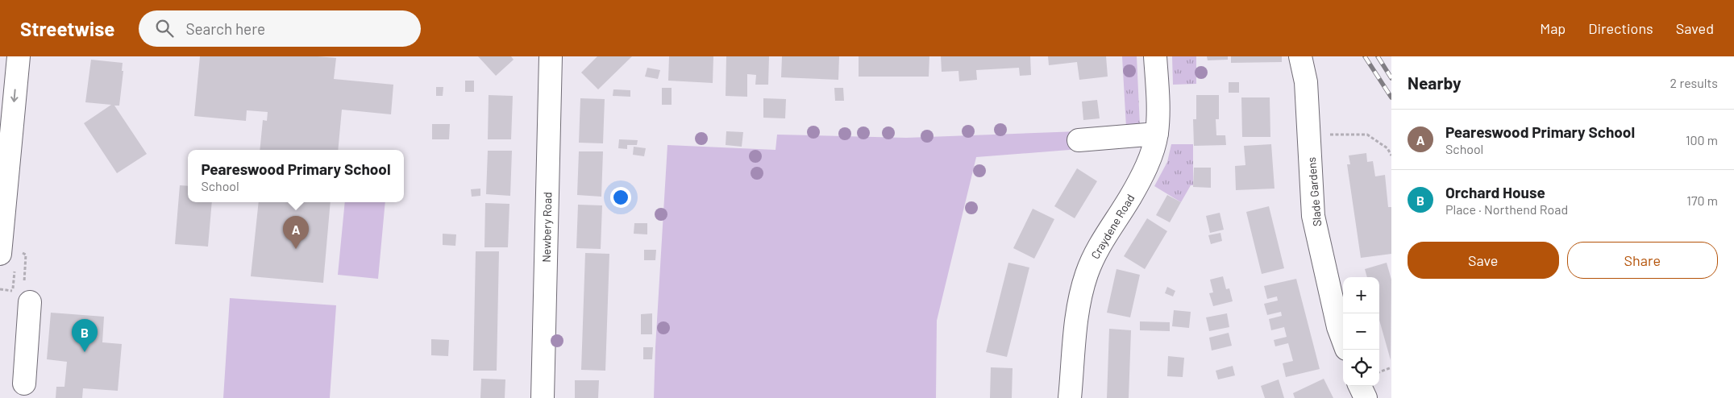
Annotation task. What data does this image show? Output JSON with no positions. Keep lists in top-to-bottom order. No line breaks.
{"streets":{"street":["Slade Gardens","Craydene Road","Newbery Road"]},"page":{"header":"Streetwise","search":"Search here","nav":["Map","Directions","Saved"],"heading":["Nearby","2 results"],"list":[{"mark":"A","name":"Peareswood Primary School","note":"School","value":"100 m"},{"mark":"B","name":"Orchard House","note":"Place · Northend Road","value":"170 m"}],"popup":["Peareswood Primary School","School"],"pins":["A","B"],"buttons":["Save","Share"],"map_buttons":["+","−"]}}
